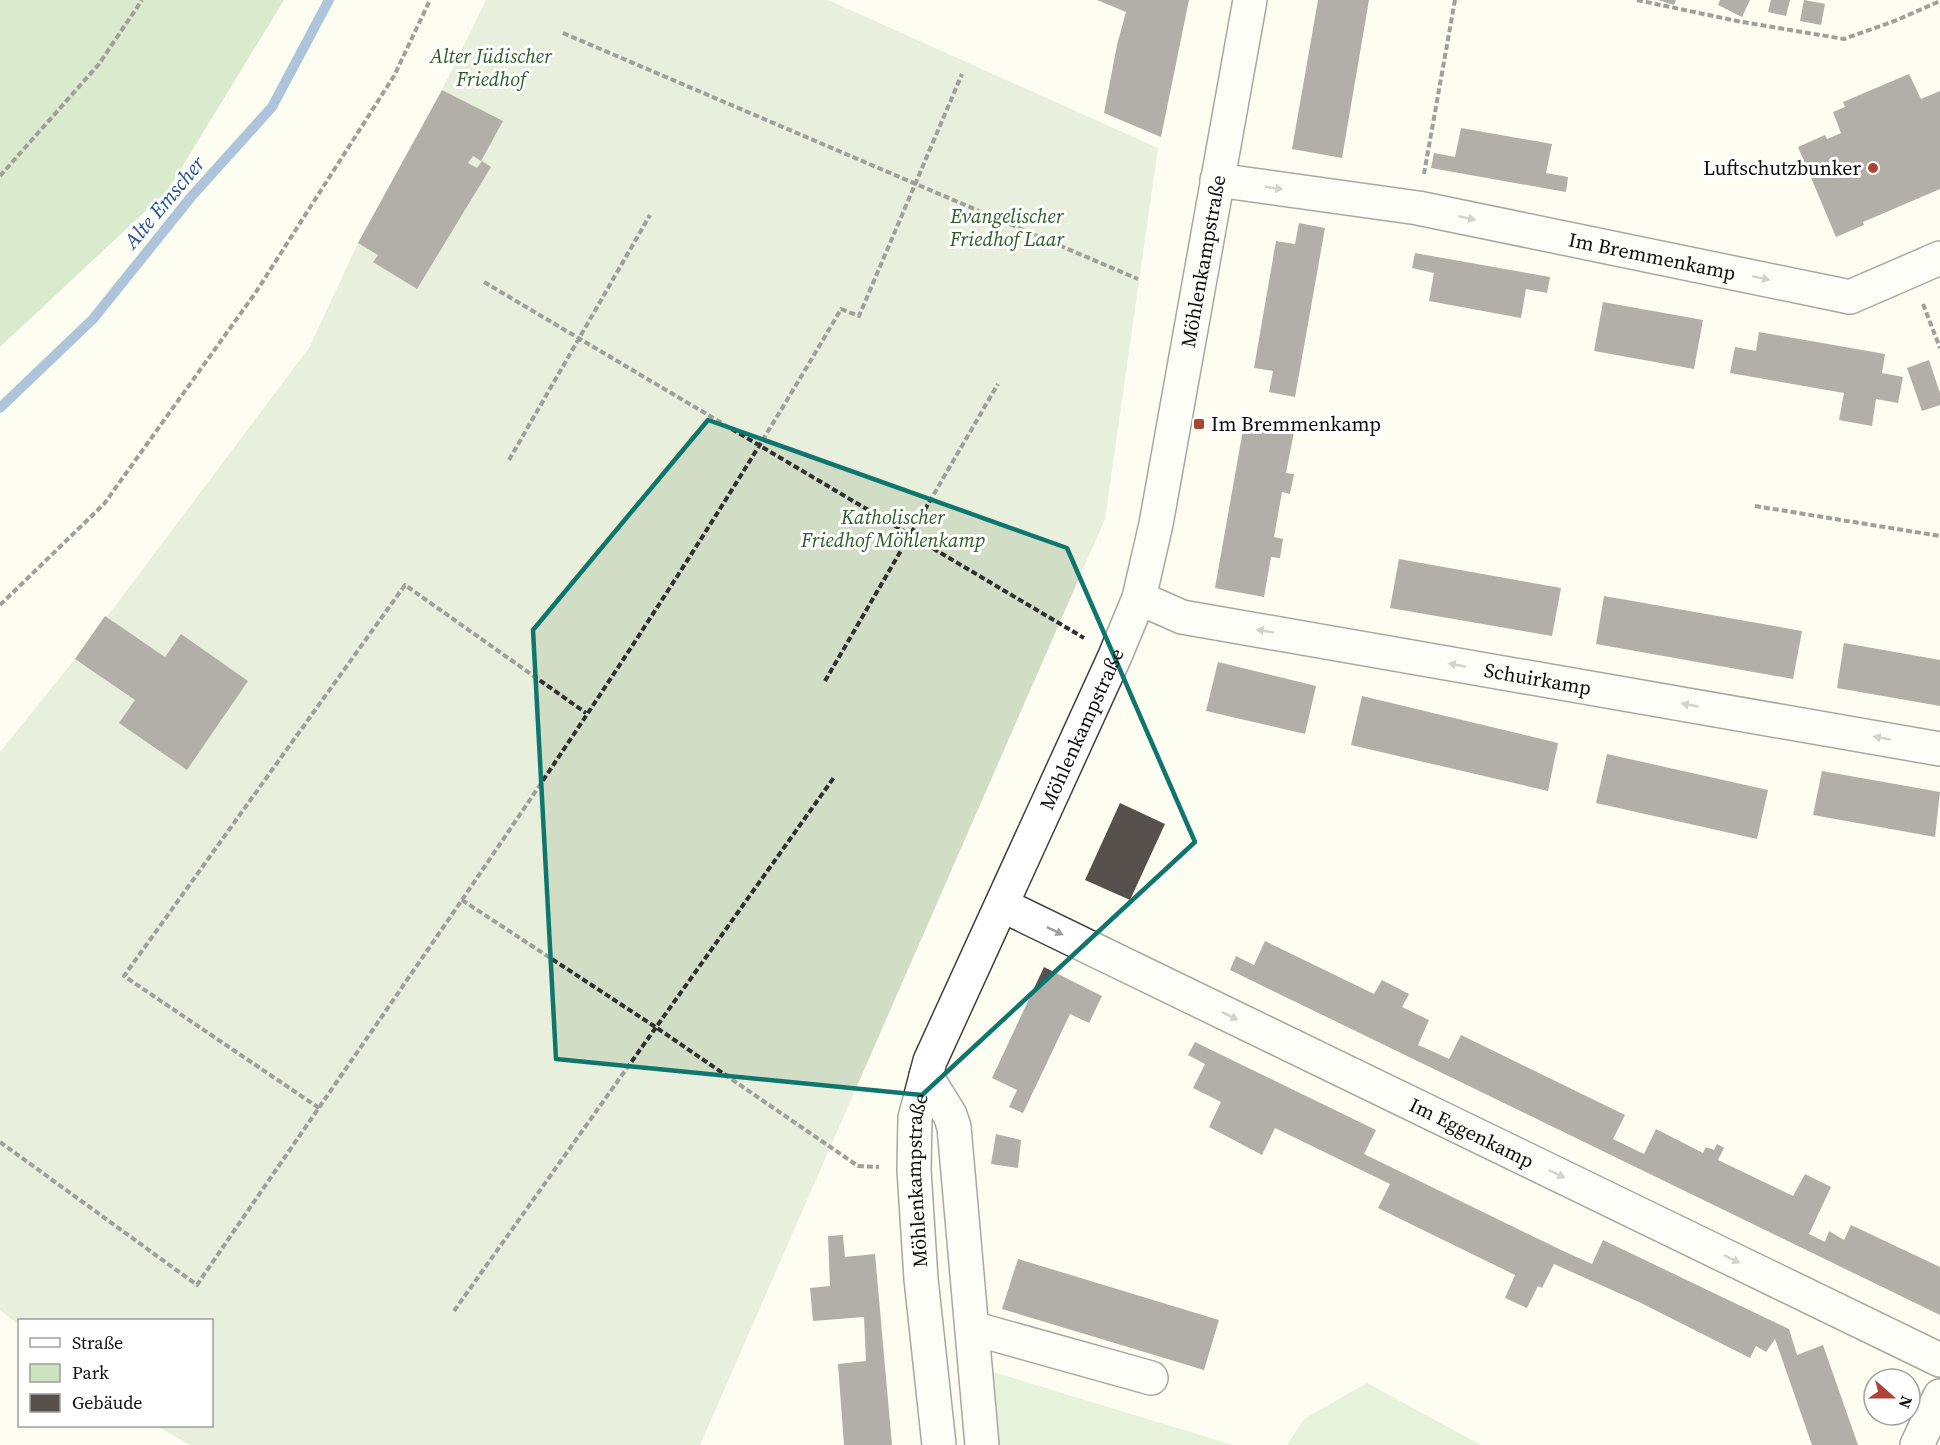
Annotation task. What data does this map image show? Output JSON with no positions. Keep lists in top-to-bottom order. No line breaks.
{"streets":{"street":["Im Bremmenkamp","Möhlenkampstraße","Schuirkamp","Im Eggenkamp"]},"crossings":[["Im Bremmenkamp","Möhlenkampstraße"],["Möhlenkampstraße","Schuirkamp"],["Möhlenkampstraße","Im Eggenkamp"]],"one_way":["Im Bremmenkamp","Schuirkamp","Im Eggenkamp"],"water":["Alte Emscher"],"parks":["Alter Jüdischer Friedhof","Evangelischer Friedhof Laar","Katholischer Friedhof Möhlenkamp"],"places":{"other":["Luftschutzbunker"],"transit":["Im Bremmenkamp"]},"legend":["Straße","Park","Gebäude"],"north":"right"}
